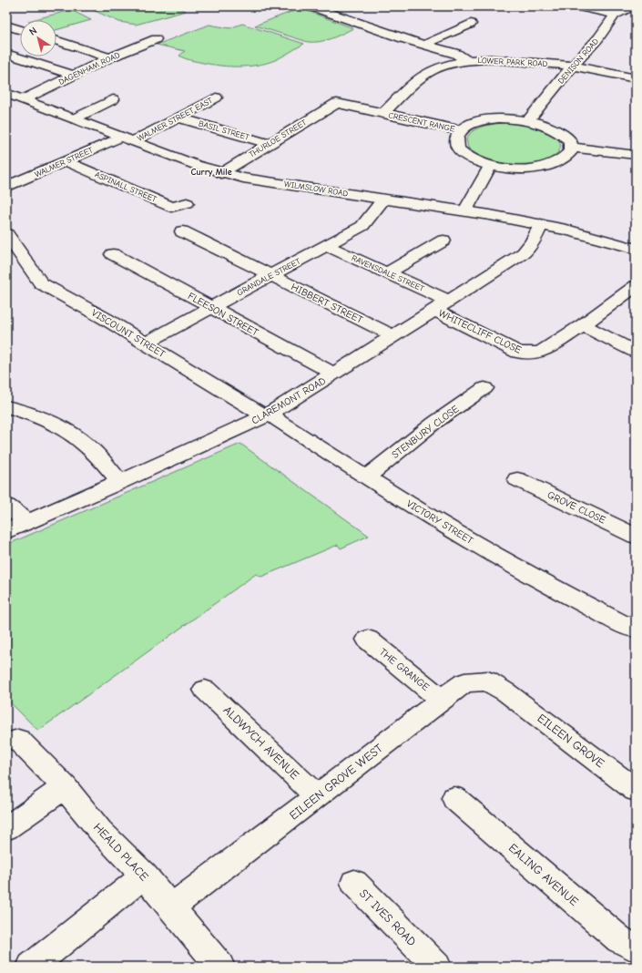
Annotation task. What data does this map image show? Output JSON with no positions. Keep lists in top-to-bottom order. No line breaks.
{"streets":{"street":["DENISON ROAD","LOWER PARK ROAD","DAGENHAM ROAD","WALMER STREET EAST","CRESCENT RANGE","BASIL STREET","THURLOE STREET","WALMER STREET","ASPINALL STREET","WILMSLOW ROAD","RAVENSDALE STREET","GRANDALE STREET","HIBBERT STREET","FLEESON STREET","WHITECLIFF CLOSE","VISCOUNT STREET","CLAREMONT ROAD","STENBURY CLOSE","GROVE CLOSE","VICTORY STREET","THE GRANGE","EILEEN GROVE","ALDWYCH AVENUE","EILEEN GROVE WEST","HEALD PLACE","EALING AVENUE","ST IVES ROAD"]},"crossings":[["DENISON ROAD","LOWER PARK ROAD"],["LOWER PARK ROAD","CRESCENT RANGE"],["DAGENHAM ROAD","WILMSLOW ROAD"],["WALMER STREET EAST","BASIL STREET"],["WALMER STREET EAST","WALMER STREET"],["WALMER STREET EAST","WILMSLOW ROAD"],["CRESCENT RANGE","THURLOE STREET"],["BASIL STREET","THURLOE STREET"],["THURLOE STREET","WILMSLOW ROAD"],["WALMER STREET","ASPINALL STREET"],["WALMER STREET","WILMSLOW ROAD"],["WILMSLOW ROAD","GRANDALE STREET"],["WILMSLOW ROAD","CLAREMONT ROAD"],["RAVENSDALE STREET","GRANDALE STREET"],["RAVENSDALE STREET","WHITECLIFF CLOSE"],["RAVENSDALE STREET","CLAREMONT ROAD"],["GRANDALE STREET","HIBBERT STREET"],["GRANDALE STREET","FLEESON STREET"],["GRANDALE STREET","VISCOUNT STREET"],["HIBBERT STREET","CLAREMONT ROAD"],["FLEESON STREET","CLAREMONT ROAD"],["WHITECLIFF CLOSE","CLAREMONT ROAD"],["VISCOUNT STREET","CLAREMONT ROAD"],["VISCOUNT STREET","VICTORY STREET"],["CLAREMONT ROAD","VICTORY STREET"],["STENBURY CLOSE","VICTORY STREET"],["THE GRANGE","EILEEN GROVE WEST"],["EILEEN GROVE","EILEEN GROVE WEST"],["ALDWYCH AVENUE","EILEEN GROVE WEST"],["EILEEN GROVE WEST","HEALD PLACE"]],"districts":["Curry Mile"],"north":"top left"}
